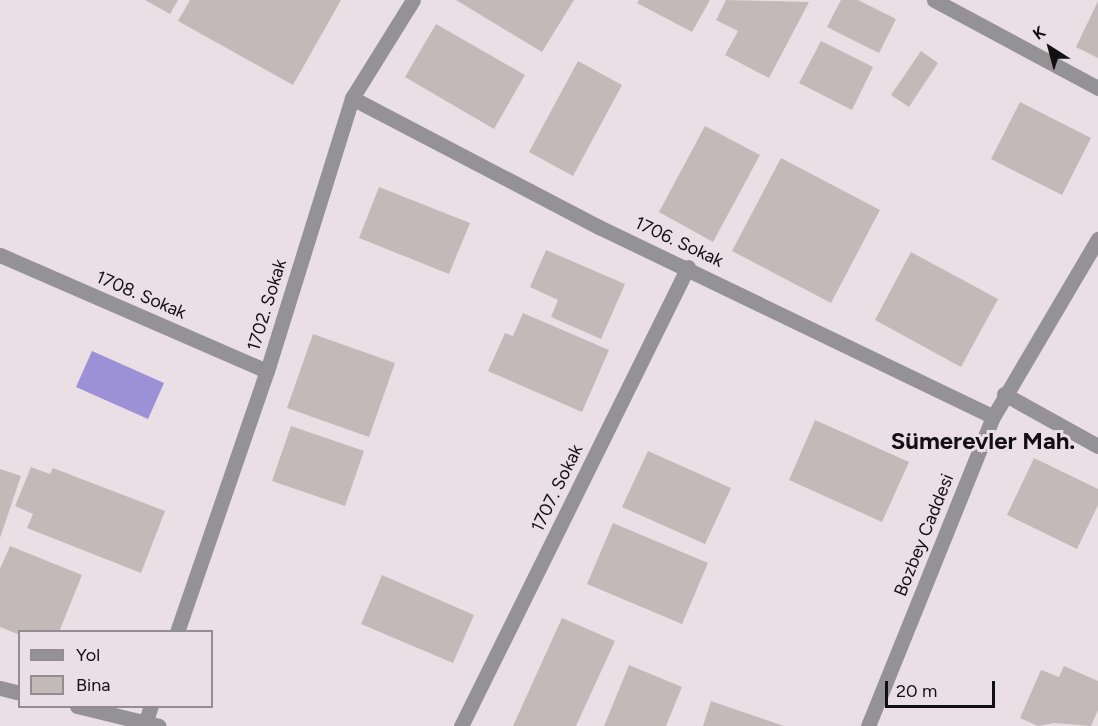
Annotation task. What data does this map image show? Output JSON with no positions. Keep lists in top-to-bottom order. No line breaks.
{"streets":{"street":["1706. Sokak","1708. Sokak","1702. Sokak","1707. Sokak","Bozbey Caddesi"]},"crossings":[["1706. Sokak","1702. Sokak"],["1706. Sokak","1707. Sokak"],["1706. Sokak","Bozbey Caddesi"],["1708. Sokak","1702. Sokak"]],"districts":["Sümerevler Mah."],"legend":["Yol","Bina"],"scale_bar":"20 m","north":"top left"}
